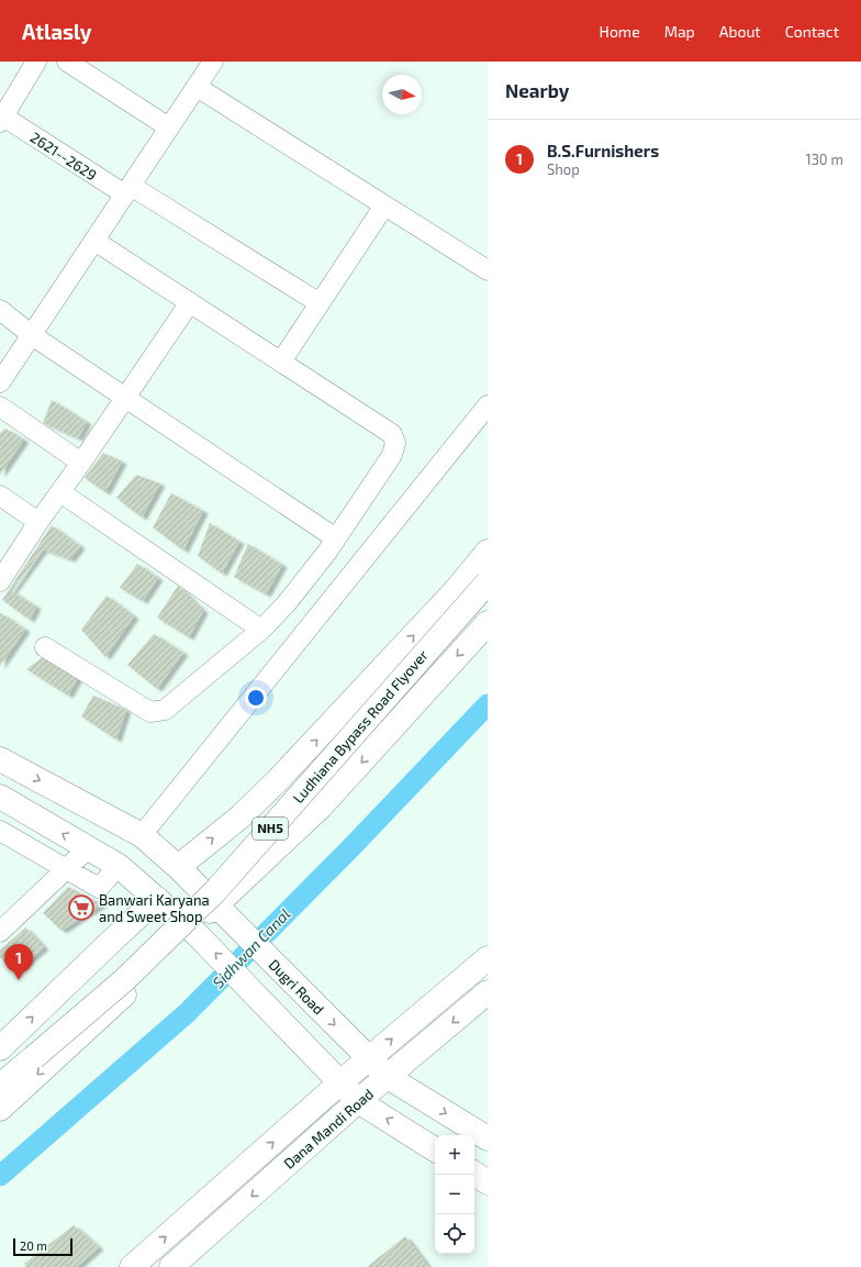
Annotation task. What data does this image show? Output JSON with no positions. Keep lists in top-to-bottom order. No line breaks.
{"streets":{"main road":["Ludhiana Bypass Road Flyover","NH5","Dugri Road","Dana Mandi Road"],"street":["2621--2629"]},"crossings":[["Dugri Road","Dana Mandi Road"]],"water":["Sidhwan Canal"],"places":{"supermarket":["Banwari Karyana and Sweet Shop"]},"scale_bar":"20 m","north":"right","page":{"header":"Atlasly","nav":["Home","Map","About","Contact"],"heading":"Nearby","list":[{"mark":"1","name":"B.S.Furnishers","note":"Shop","value":"130 m"}],"pins":"1","map_buttons":["+","−"],"scale":"20 m"}}
